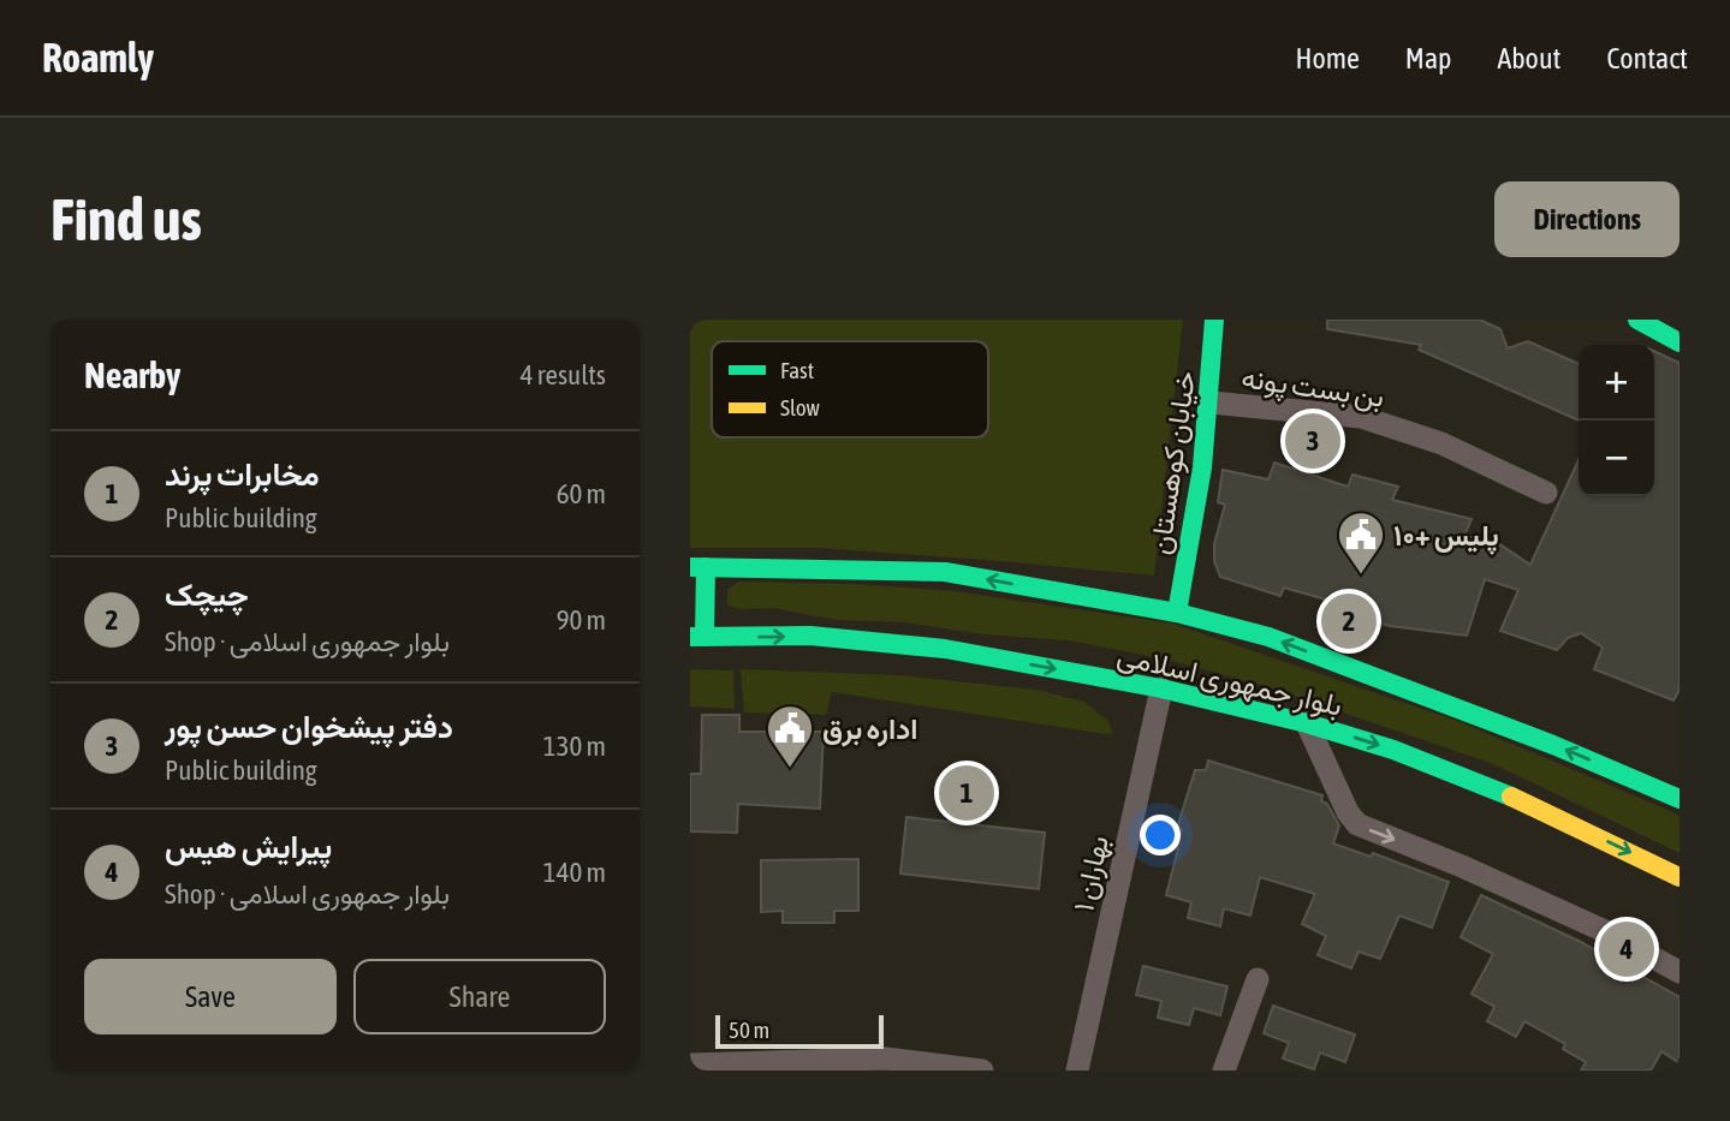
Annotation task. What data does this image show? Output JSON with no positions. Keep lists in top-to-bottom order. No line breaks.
{"streets":{"main road":["خیابان کوهستان","بلوار جمهوری اسلامی"],"street":["بن بست پونه","بهاران ۱"]},"crossings":[["بن بست پونه","خیابان کوهستان"],["خیابان کوهستان","بلوار جمهوری اسلامی"],["بلوار جمهوری اسلامی","بهاران ۱"]],"places":{"public building":["پلیس +۱۰","اداره برق"]},"legend":["Fast","Slow"],"scale_bar":"50 m","page":{"header":"Roamly","nav":["Home","Map","About","Contact"],"buttons":["Directions",["Save","Share"]],"title":"Find us","heading":["Nearby","4 results"],"map_buttons":["+","−"],"pins":["3","2","1","4"],"list":[{"mark":"1","name":"مخابرات پرند","note":"Public building","value":"60 m"},{"mark":"2","name":"چیچک","note":"Shop · بلوار جمهوری اسلامی","value":"90 m"},{"mark":"3","name":"دفتر پیشخوان حسن پور","note":"Public building","value":"130 m"},{"mark":"4","name":"پیرایش هیس","note":"Shop · بلوار جمهوری اسلامی","value":"140 m"}],"scale":"50 m"}}
